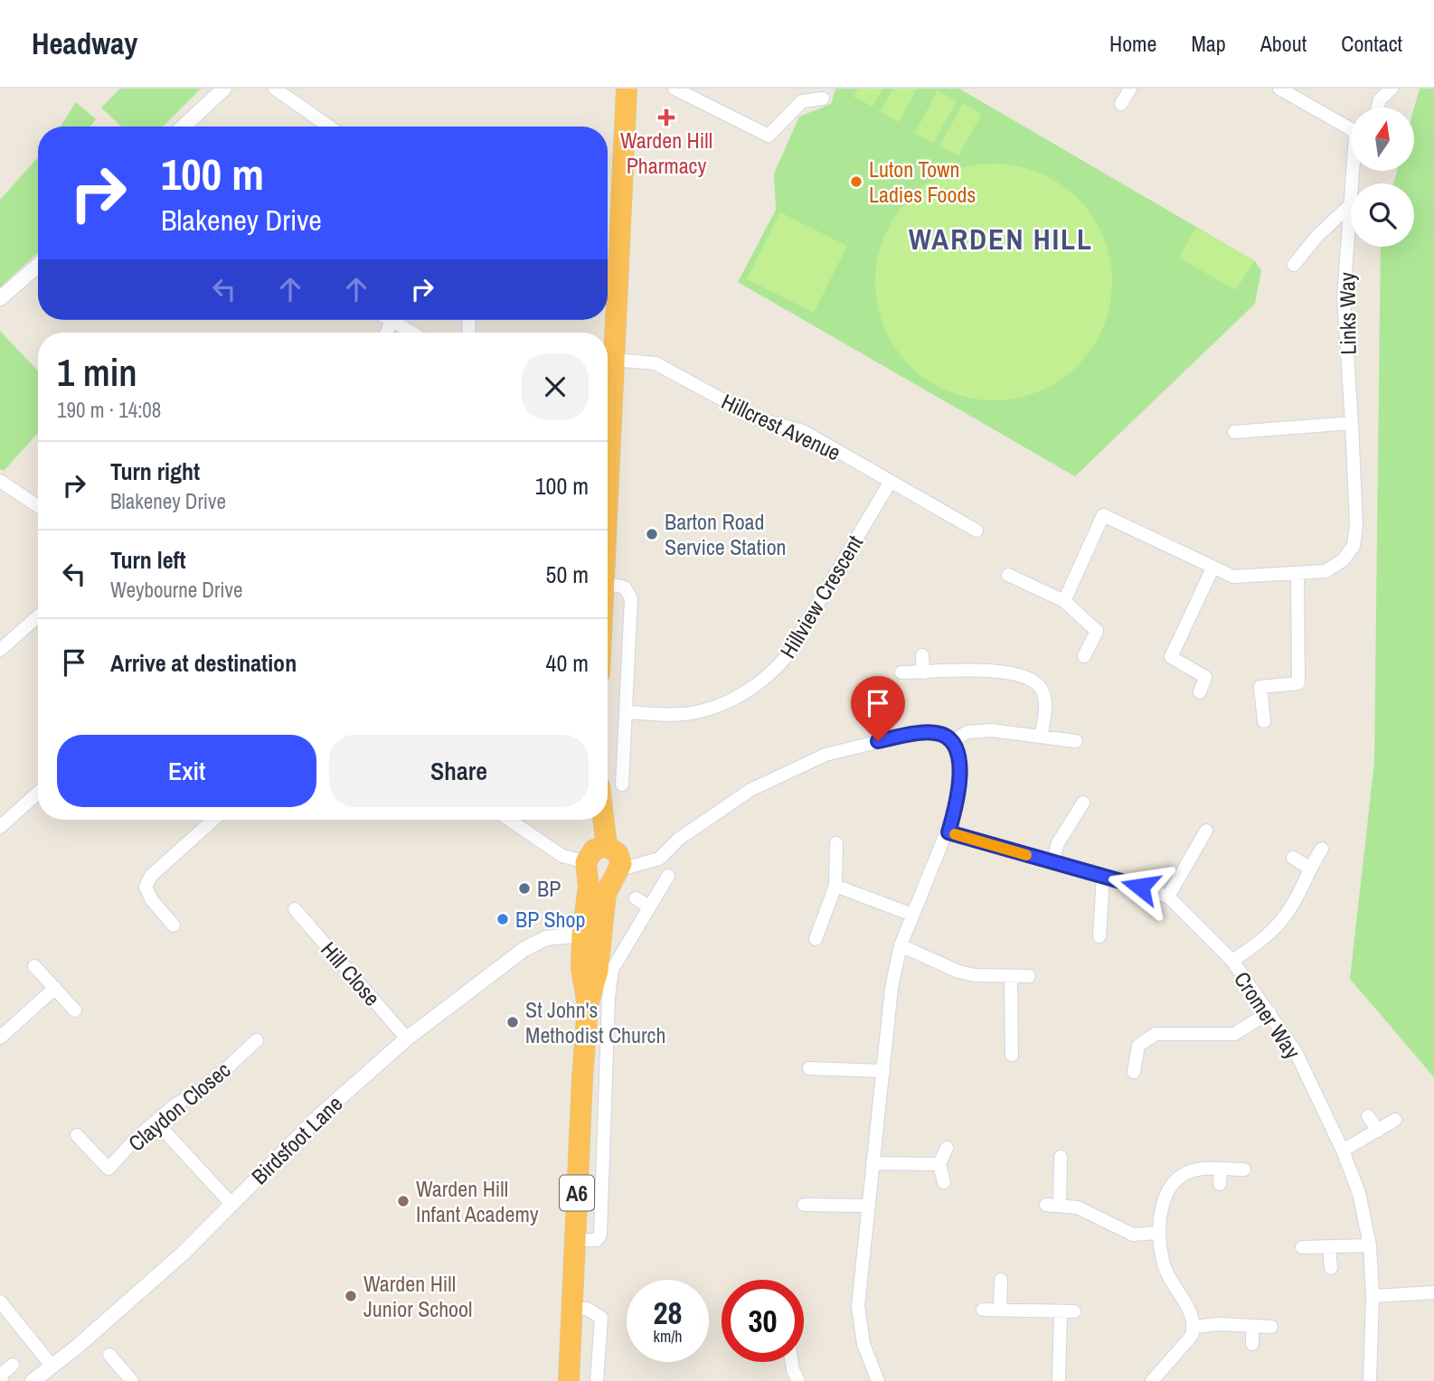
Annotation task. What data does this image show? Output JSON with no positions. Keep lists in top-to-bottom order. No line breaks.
{"streets":{"highway":["A6"],"street":["Links Way","Hillcrest Avenue","Hillview Crescent","Hill Close","Cromer Way","Claydon Closec","Birdsfoot Lane"]},"crossings":[["Hillcrest Avenue","Hillview Crescent"],["Hill Close","Birdsfoot Lane"],["Birdsfoot Lane","A6"]],"districts":["WARDEN HILL"],"places":{"health":["Warden Hill Pharmacy"],"other":["Luton Town Ladies Foods","Barton Road Service Station","BP","BP Shop","St John's Methodist Church","Warden Hill Infant Academy","Warden Hill Junior School"]},"north":"top","page":{"header":"Headway","nav":["Home","Map","About","Contact"],"turn":["100 m","Blakeney Drive"],"heading":["1 min","190 m · 14:08"],"list":[{"name":"Turn right","note":"Blakeney Drive","value":"100 m"},{"name":"Turn left","note":"Weybourne Drive","value":"50 m"},{"name":"Arrive at destination","value":"40 m"}],"buttons":["Exit","Share"],"speed":"28 km/h","limit":"30"}}
